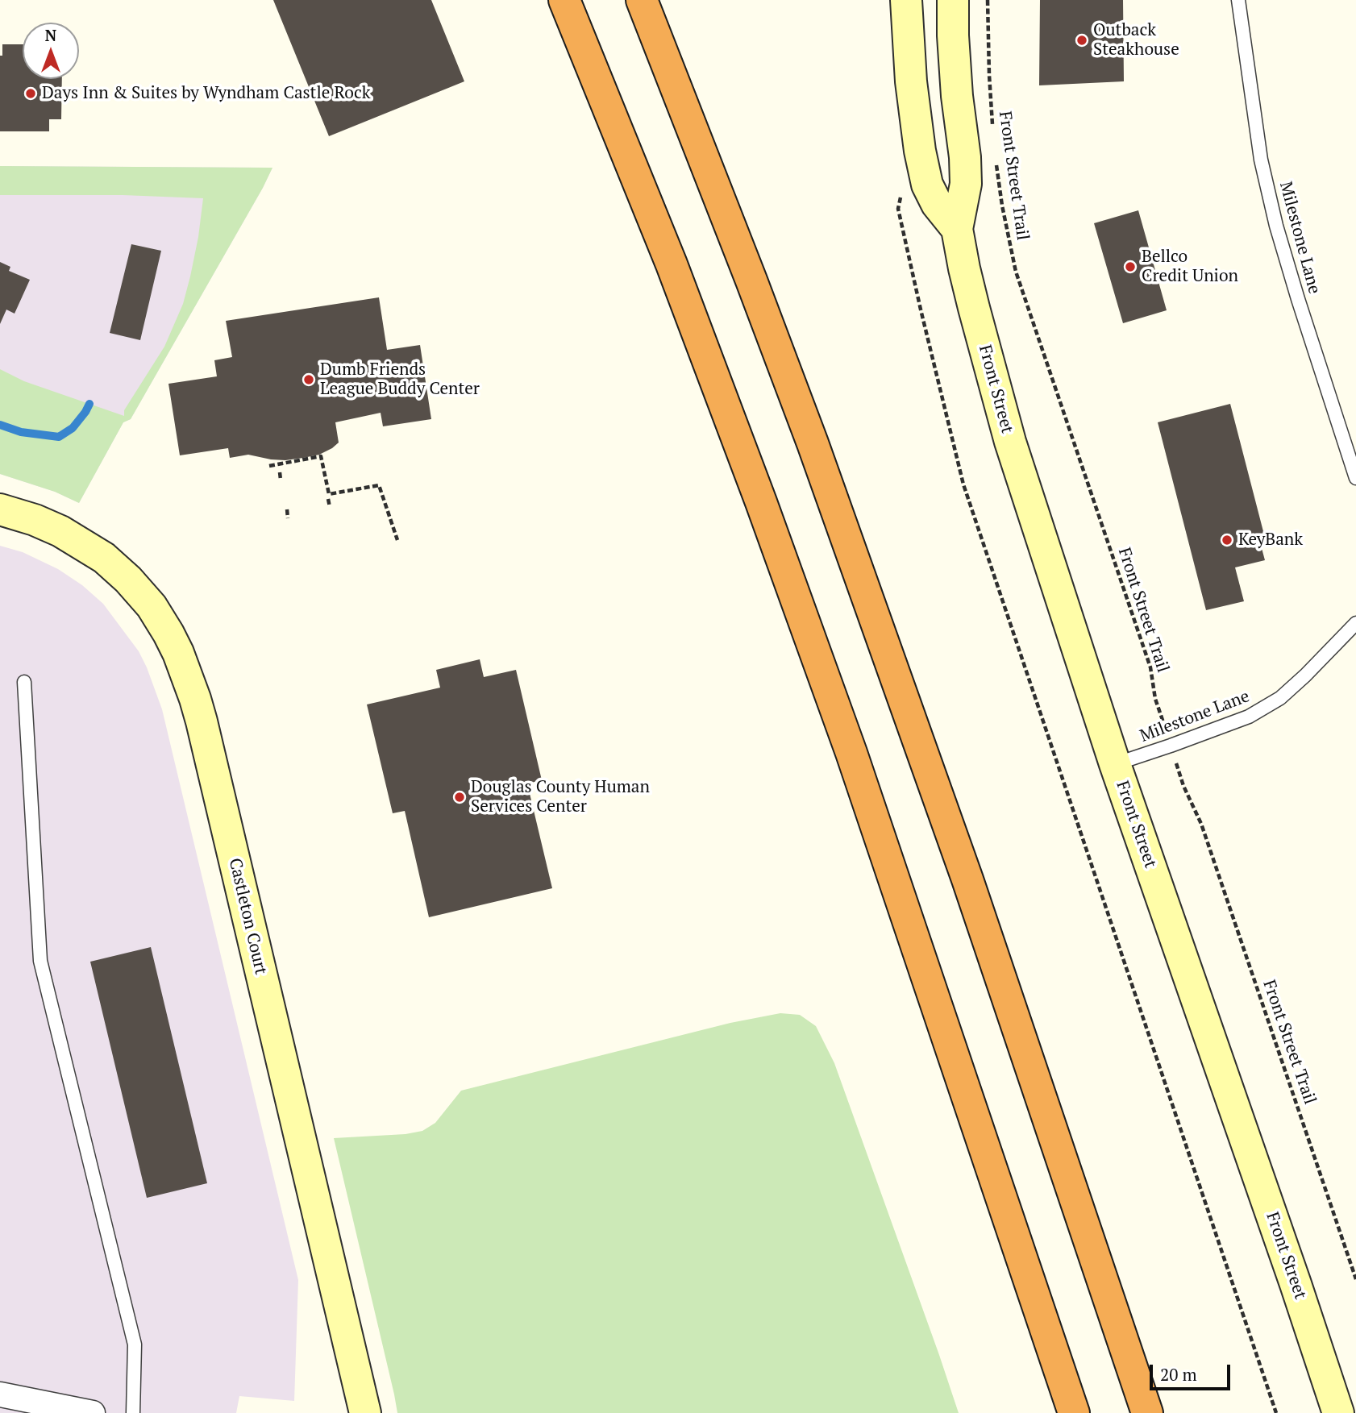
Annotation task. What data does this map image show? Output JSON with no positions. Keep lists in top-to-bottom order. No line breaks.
{"streets":{"main road":["Front Street","Castleton Court"],"lane":["Milestone Lane"],"path":["Front Street Trail"]},"crossings":[["Front Street Trail","Milestone Lane"],["Milestone Lane","Front Street"]],"places":["Outback Steakhouse","Days Inn & Suites by Wyndham Castle Rock","Bellco Credit Union","Dumb Friends League Buddy Center","KeyBank","Douglas County Human Services Center"],"scale_bar":"20 m","north":"top"}
